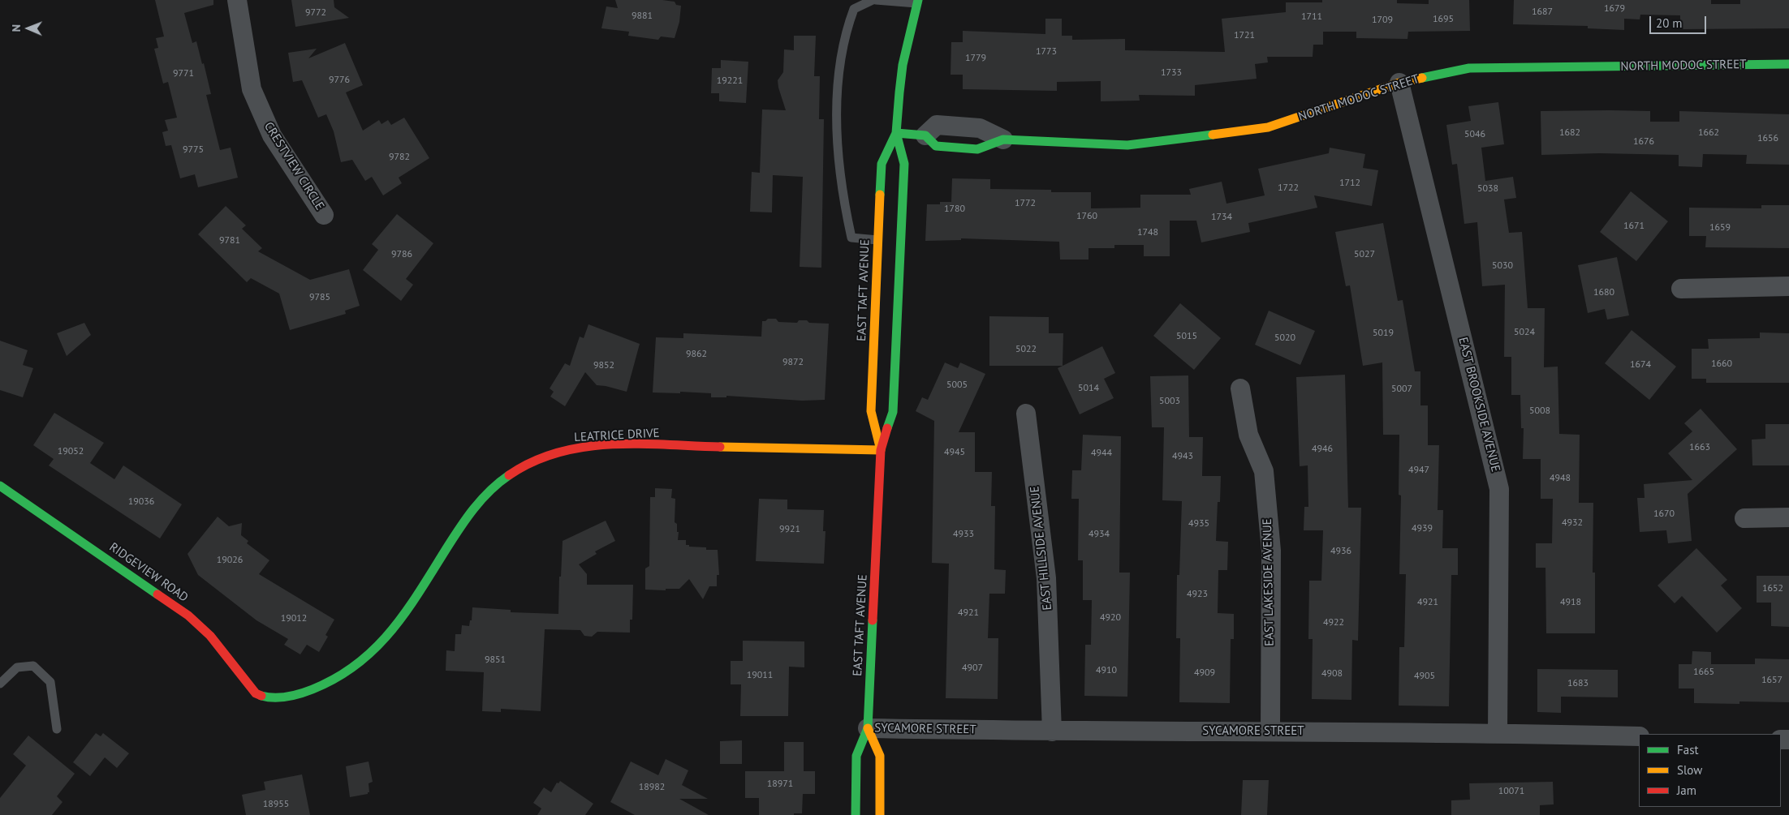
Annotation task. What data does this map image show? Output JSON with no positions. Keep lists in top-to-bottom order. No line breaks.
{"streets":{"street":["NORTH MODOC STREET","CRESTVIEW CIRCLE","EAST TAFT AVENUE","EAST BROOKSIDE AVENUE","LEATRICE DRIVE","EAST HILLSIDE AVENUE","RIDGEVIEW ROAD","EAST LAKESIDE AVENUE","SYCAMORE STREET"]},"crossings":[["NORTH MODOC STREET","EAST TAFT AVENUE"],["NORTH MODOC STREET","EAST BROOKSIDE AVENUE"],["EAST TAFT AVENUE","LEATRICE DRIVE"],["EAST TAFT AVENUE","SYCAMORE STREET"],["EAST BROOKSIDE AVENUE","SYCAMORE STREET"],["LEATRICE DRIVE","RIDGEVIEW ROAD"],["EAST HILLSIDE AVENUE","SYCAMORE STREET"],["EAST LAKESIDE AVENUE","SYCAMORE STREET"]],"house_numbers":["1679","1687","9772","9881","1711","1695","1709","1721","1773","1779","1733","9771","9776","19221","1682","1662","5046","1656","1676","9775","9782","1712","1722","5038","1772","1780","1760","1734","1671","1659","1748","9781","9786","5027","5030","1680","9785","5024","5019","5015","5020","5022","9862","9872","1660","1674","9852","5005","5014","5007","5003","5008","1663","4946","19052","4945","4944","4943","4947","4948","19036","1670","4932","4935","4939","9921","4933","4934","4936","19026","1652","4923","4921","4918","4921","4920","19012","4922","9851","4907","4910","1665","4909","4908","19011","4905","1657","1683","18971","18982","10071","18955"],"legend":["Fast","Slow","Jam"],"scale_bar":"20 m","north":"left"}
